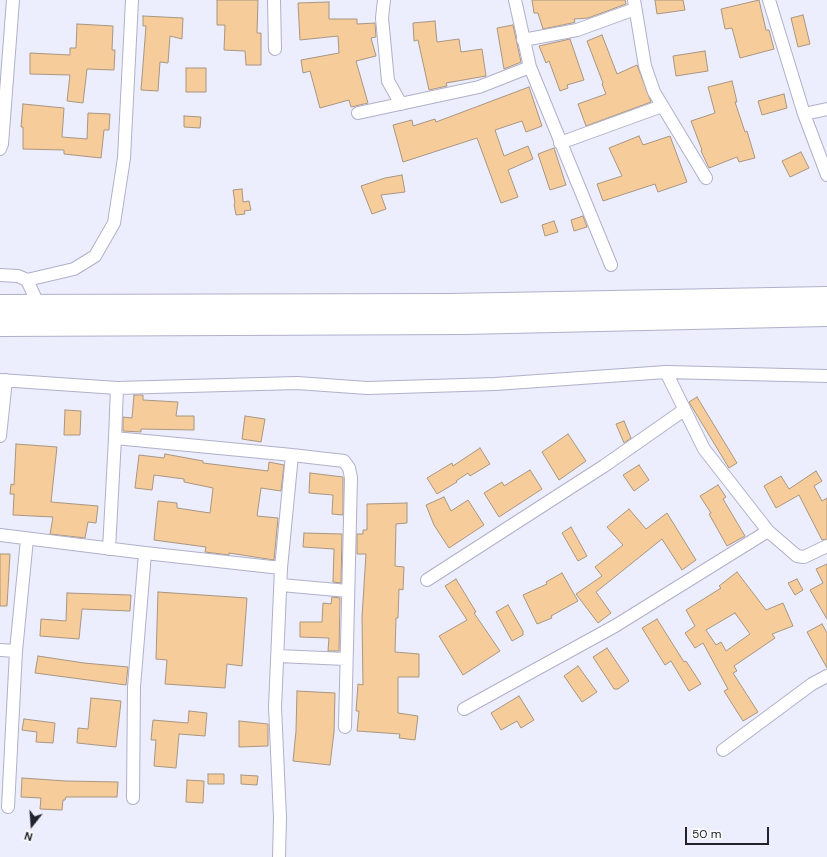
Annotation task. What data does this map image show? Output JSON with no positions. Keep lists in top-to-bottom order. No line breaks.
{"scale_bar":"50 m","north":"bottom"}
